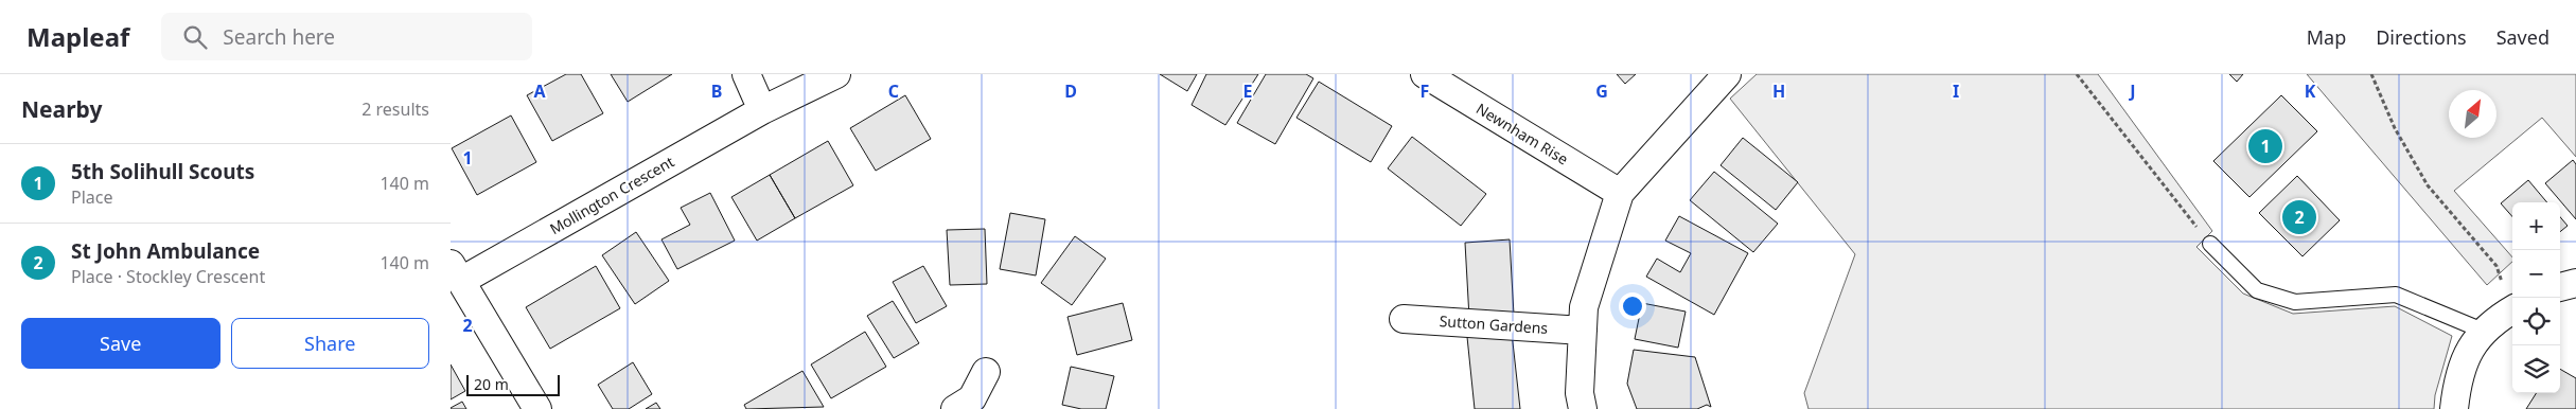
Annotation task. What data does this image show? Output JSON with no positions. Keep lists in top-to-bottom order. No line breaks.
{"streets":{"street":["Newnham Rise","Mollington Crescent","Sutton Gardens"]},"scale_bar":"20 m","north":"top right","page":{"header":"Mapleaf","search":"Search here","nav":["Map","Directions","Saved"],"heading":["Nearby","2 results"],"pins":["1","2"],"list":[{"mark":"1","name":"5th Solihull Scouts","note":"Place","value":"140 m"},{"mark":"2","name":"St John Ambulance","note":"Place · Stockley Crescent","value":"140 m"}],"map_buttons":["+","−"],"buttons":["Save","Share"],"scale":"20 m"},"grid":{"columns":["A","B","C","D","E","F","G","H","I","J","K"],"rows":["1","2"]}}
